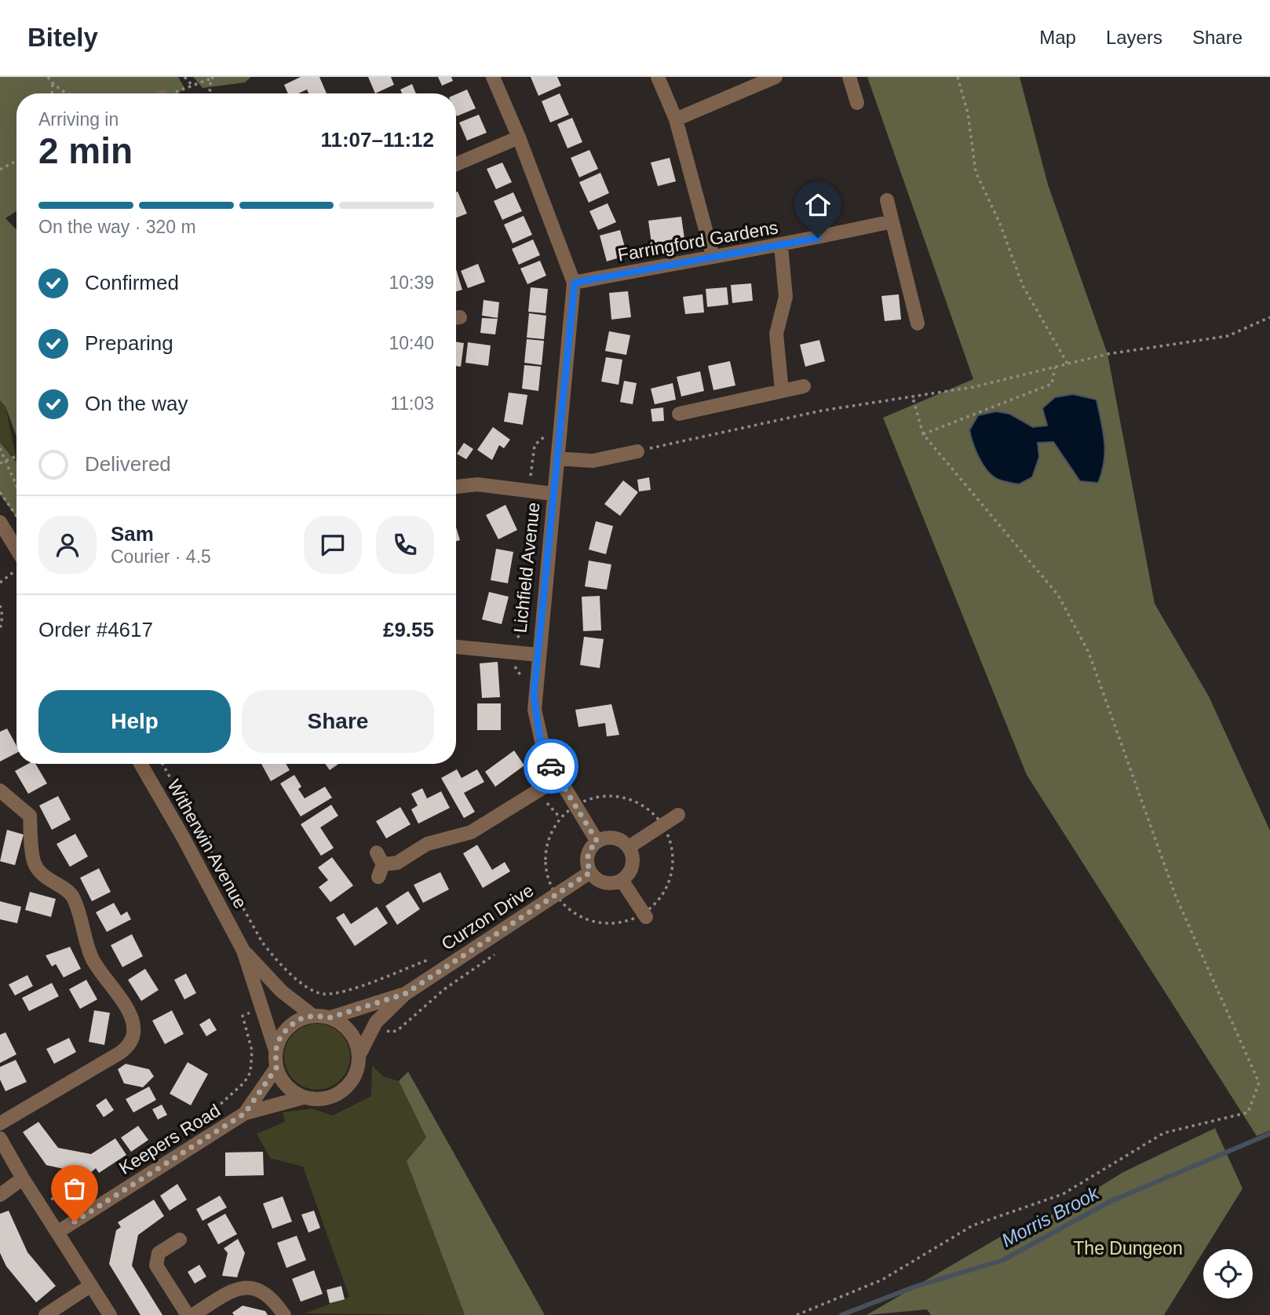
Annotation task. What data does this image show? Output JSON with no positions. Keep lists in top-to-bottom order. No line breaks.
{"streets":{"street":["Farringford Gardens","Lichfield Avenue","Witherwin Avenue","Curzon Drive","Keepers Road"]},"crossings":[["Farringford Gardens","Lichfield Avenue"],["Lichfield Avenue","Curzon Drive"]],"water":["Morris Brook"],"parks":["The Dungeon"],"page":{"header":"Bitely","nav":["Map","Layers","Share"],"heading":["2 min","Arriving in","11:07–11:12"],"panel":["Sam","Courier · 4.5","Order #4617","£9.55"],"bar":"On the way · 320 m","list":[["Confirmed","10:39"],["Preparing","10:40"],["On the way","11:03"],"Delivered"],"buttons":["Help","Share"]}}
